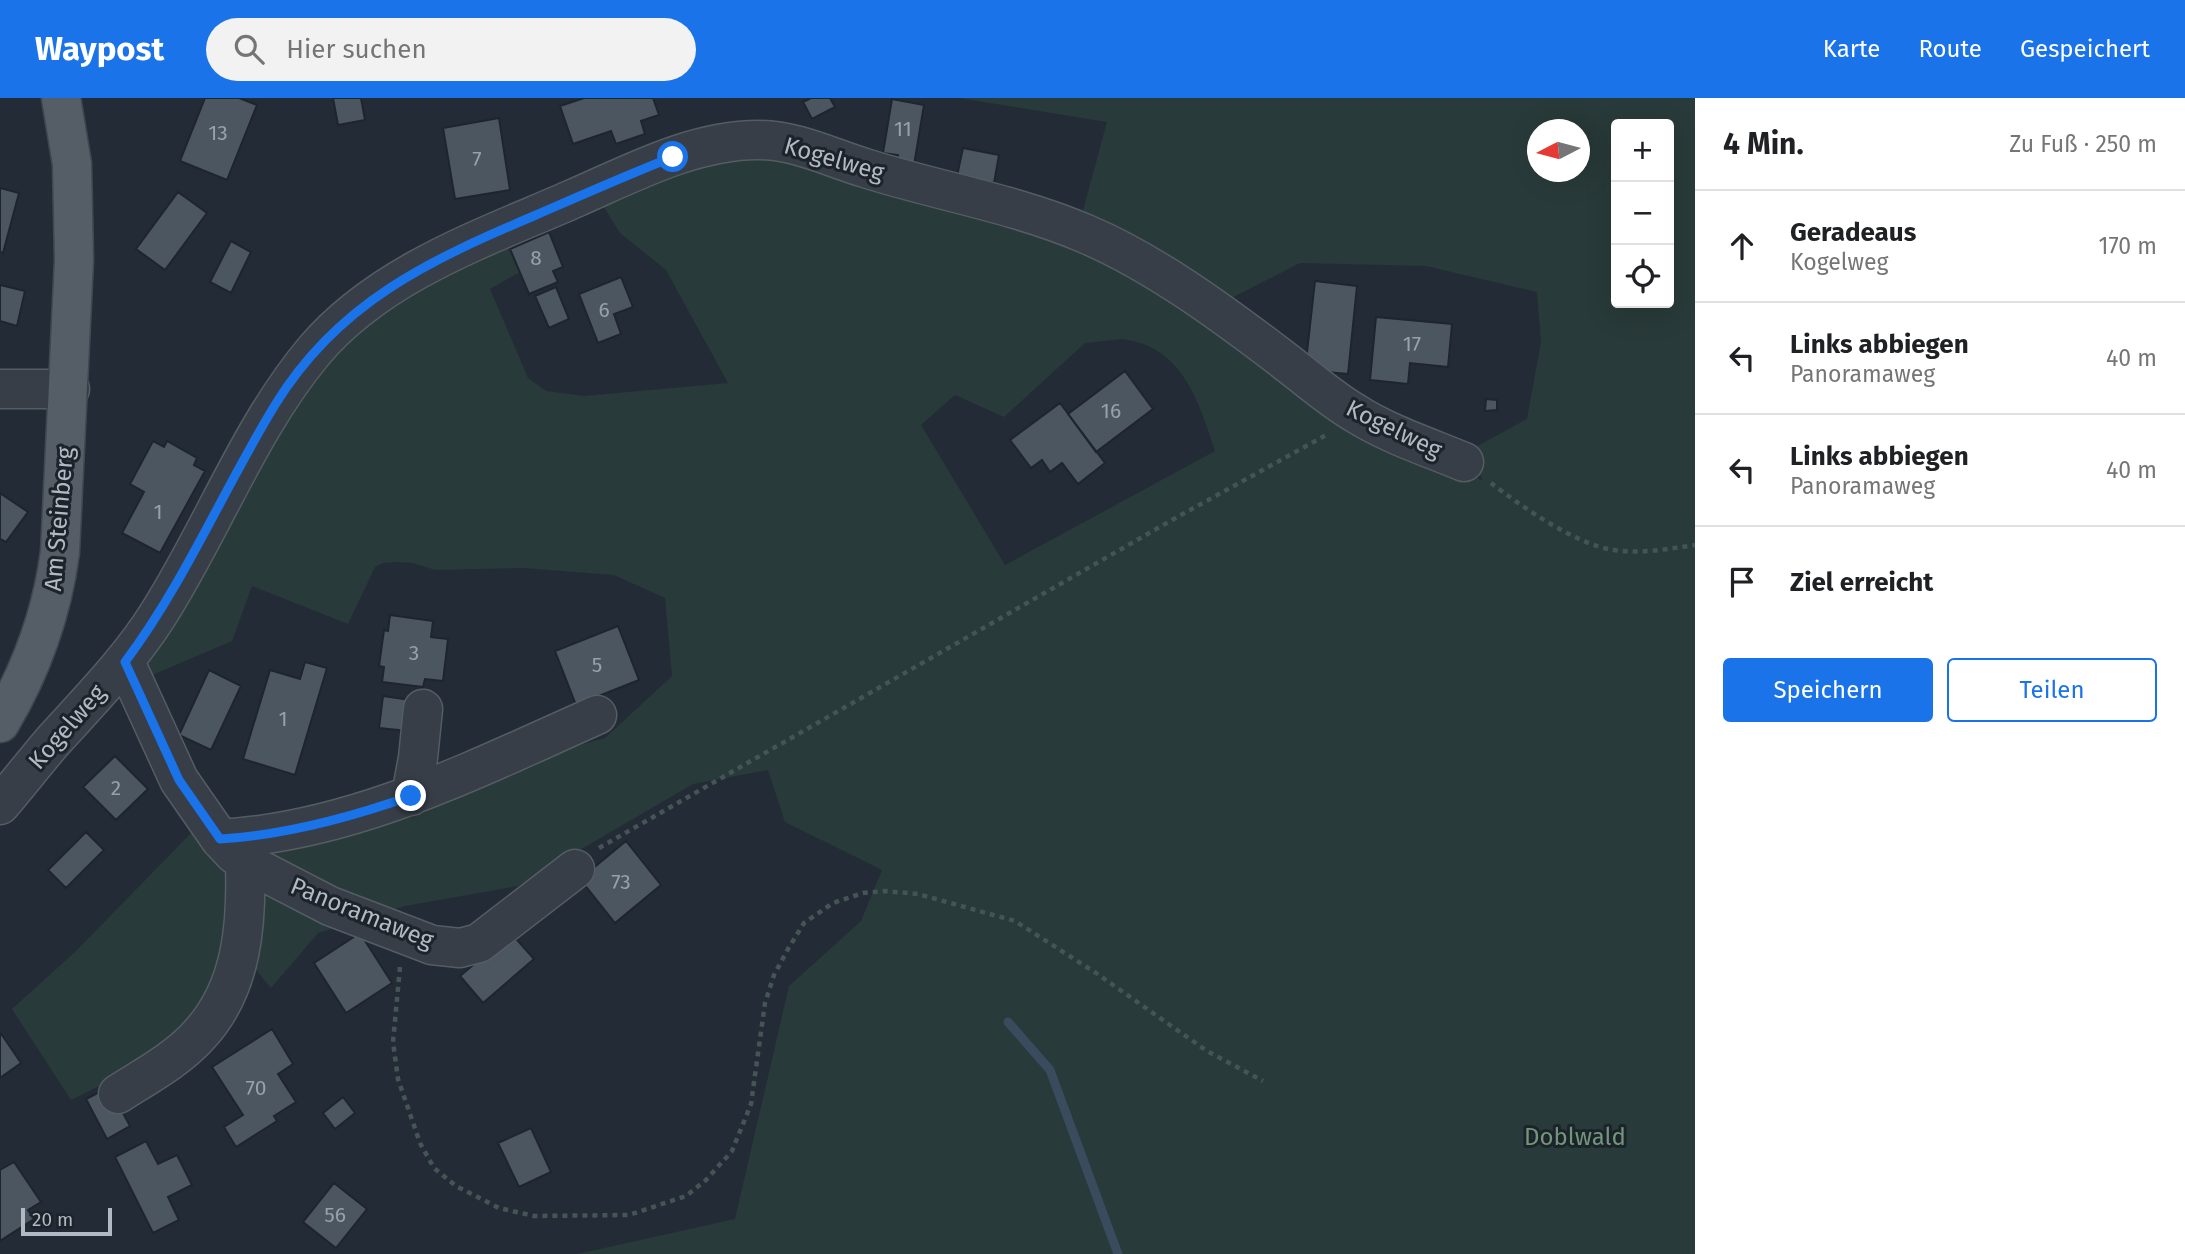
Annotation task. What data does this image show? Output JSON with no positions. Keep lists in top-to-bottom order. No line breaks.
{"streets":{"main road":["Am Steinberg"],"street":["Kogelweg","Panoramaweg"]},"crossings":[["Kogelweg","Panoramaweg"]],"parks":["Doblwald"],"house_numbers":["11","13","7","8","6","17","16","1","3","5","1","2","73","70","56"],"scale_bar":"20 m","north":"left","page":{"header":"Waypost","search":"Hier suchen","nav":["Karte","Route","Gespeichert"],"heading":["4 Min.","Zu Fuß · 250 m"],"map_buttons":["+","−"],"list":[["Geradeaus","Kogelweg","170 m"],["Links abbiegen","Panoramaweg","40 m"],["Links abbiegen","Panoramaweg","40 m"],"Ziel erreicht"],"buttons":["Speichern","Teilen"],"scale":"20 m"}}
